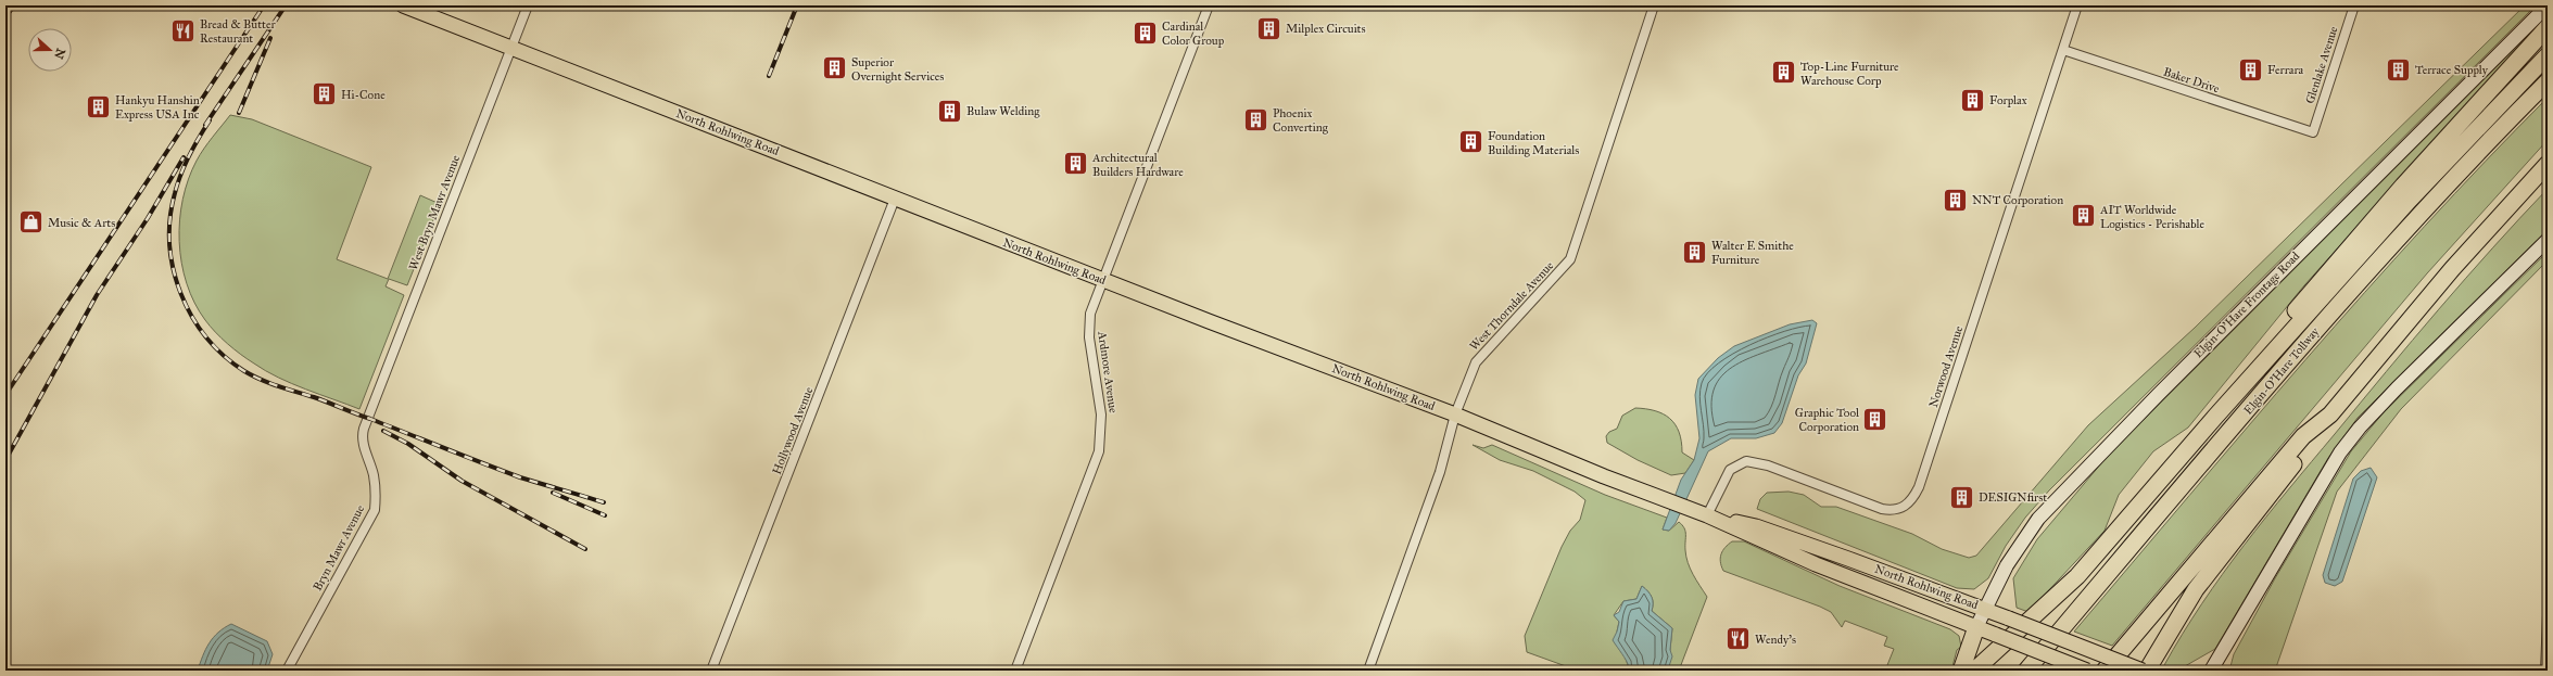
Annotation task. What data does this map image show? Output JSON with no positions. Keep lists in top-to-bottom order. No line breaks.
{"streets":{"highway":["Elgin-O'Hare Tollway"],"main road":["North Rohlwing Road","Elgin-O'Hare Frontage Road"],"street":["Glenlake Avenue","Baker Drive","West Bryn Mawr Avenue","West Thorndale Avenue","Norwood Avenue","Ardmore Avenue","Hollywood Avenue","Bryn Mawr Avenue"]},"crossings":[["Glenlake Avenue","Baker Drive"],["Baker Drive","Norwood Avenue"],["North Rohlwing Road","West Bryn Mawr Avenue"],["North Rohlwing Road","Elgin-O'Hare Frontage Road"],["North Rohlwing Road","West Thorndale Avenue"],["North Rohlwing Road","Norwood Avenue"],["North Rohlwing Road","Ardmore Avenue"],["North Rohlwing Road","Hollywood Avenue"],["West Bryn Mawr Avenue","Bryn Mawr Avenue"]],"places":{"building":["Milplex Circuits","Cardinal Color Group","Superior Overnight Services","Ferrara","Terrace Supply","Top-Line Furniture Warehouse Corp","Hi-Cone","Forplax","Hankyu Hanshin Express USA Inc","Bulaw Welding","Phoenix Converting","Foundation Building Materials","Architectural Builders Hardware","NNT Corporation","AIT Worldwide Logistics - Perishable","Walter E Smithe Furniture","Graphic Tool Corporation","DESIGNfirst"],"restaurant":["Bread & Butter Restaurant","Wendy's"],"shop":["Music & Arts"]},"north":"right"}
